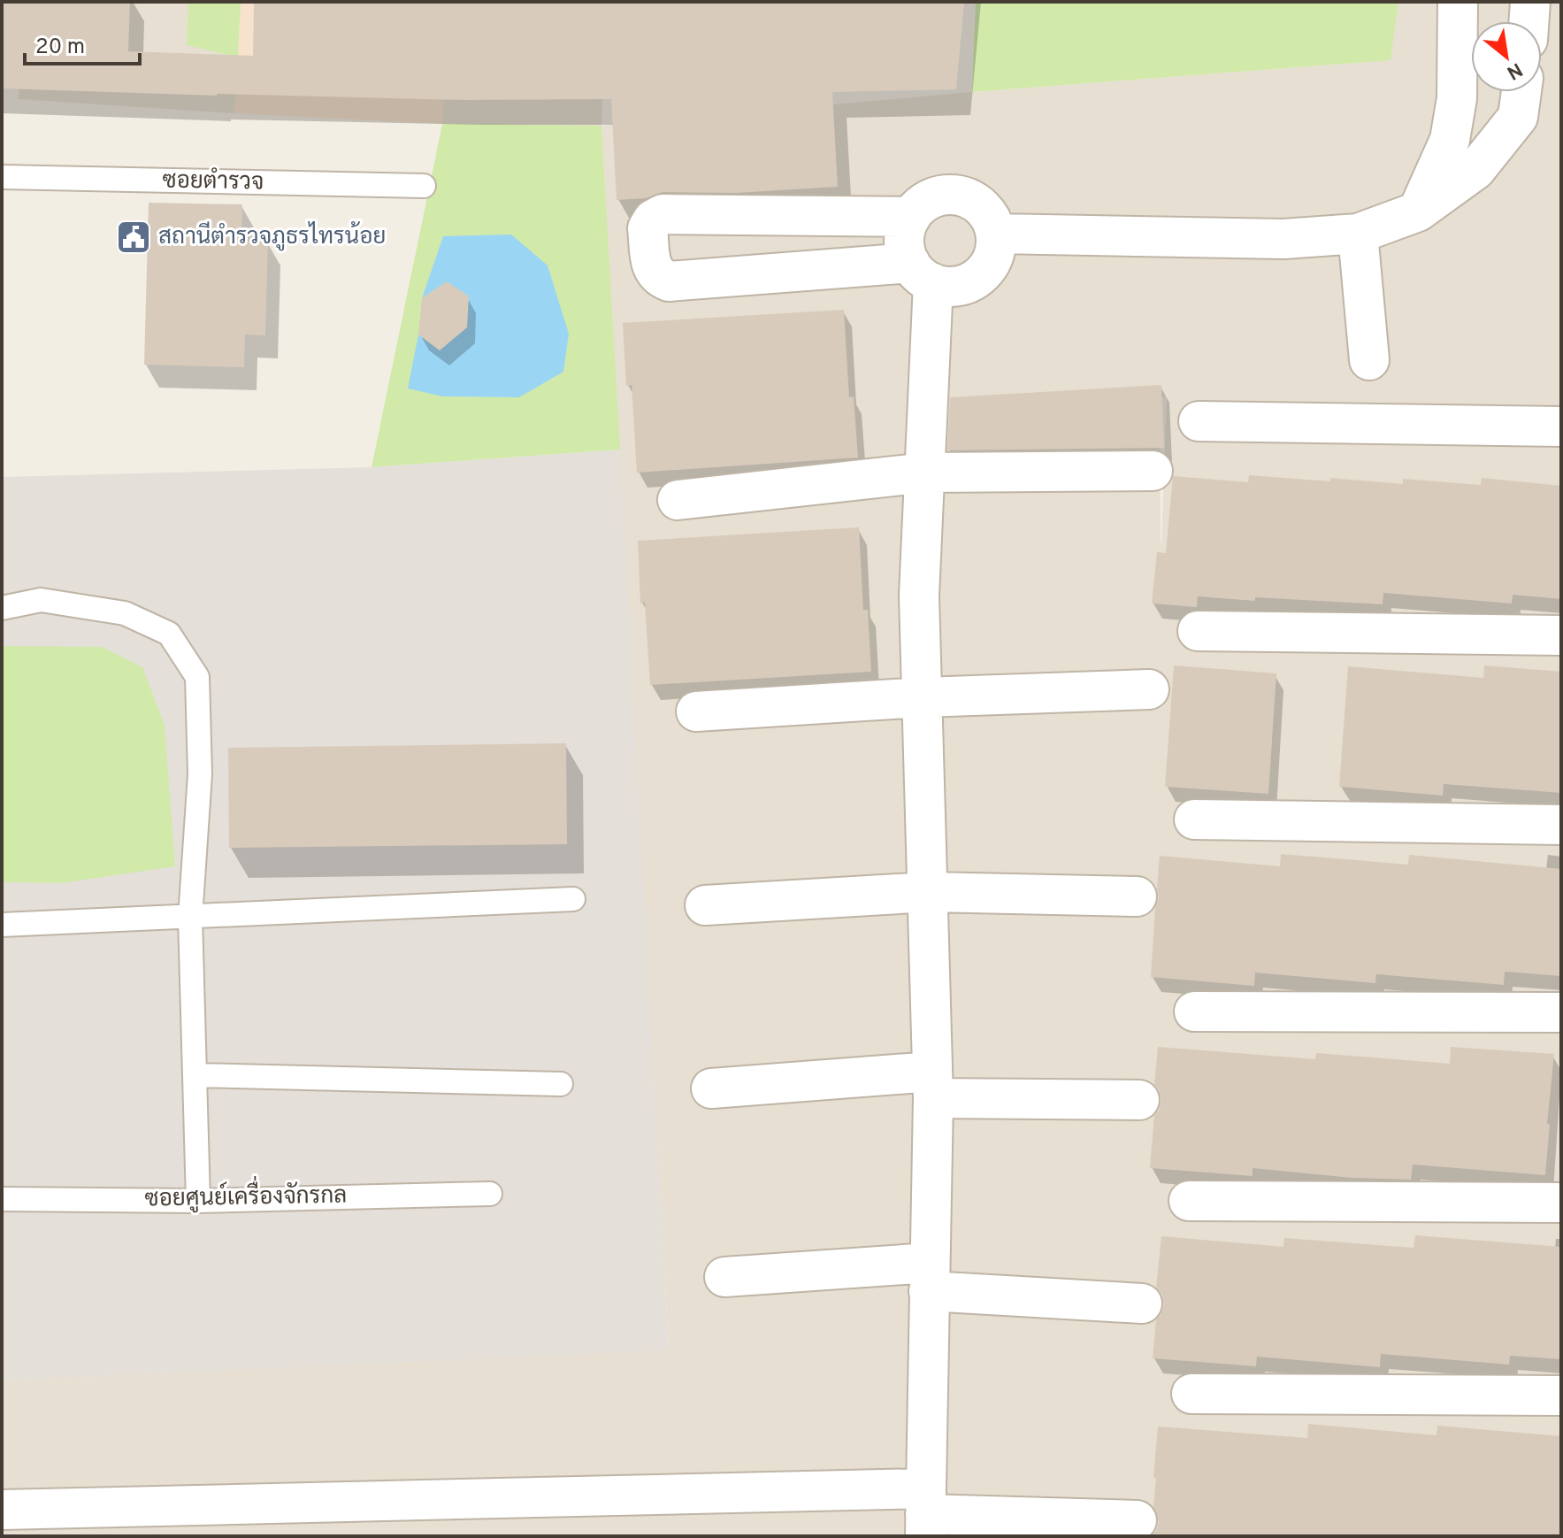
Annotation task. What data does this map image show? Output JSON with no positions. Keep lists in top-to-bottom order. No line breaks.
{"streets":{"lane":["ซอยตำรวจ","ซอยศูนย์เครื่องจักรกล"]},"places":{"public building":["สถานีตำรวจภูธรไทรน้อย"]},"scale_bar":"20 m","north":"bottom right"}
